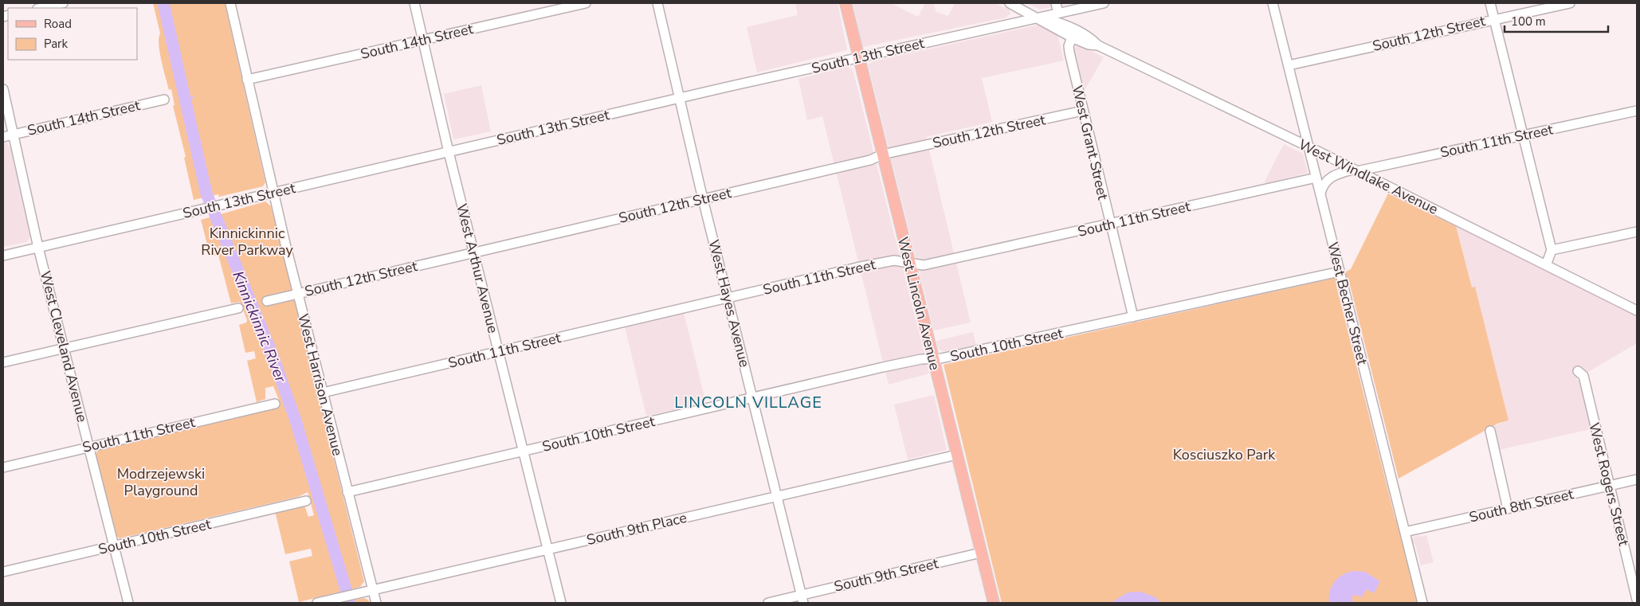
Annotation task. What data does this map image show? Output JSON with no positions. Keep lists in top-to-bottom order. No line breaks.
{"streets":{"main road":["West Lincoln Avenue"],"street":["South 12th Street","South 14th Street","South 13th Street","South 11th Street","West Grant Street","West Windlake Avenue","West Arthur Avenue","West Hayes Avenue","West Becher Street","South 10th Street","West Cleveland Avenue","West Harrison Avenue","West Rogers Street","South 8th Street","South 9th Place","South 9th Street"]},"crossings":[["South 12th Street","West Grant Street"],["South 12th Street","West Arthur Avenue"],["South 12th Street","West Hayes Avenue"],["South 12th Street","West Lincoln Avenue"],["South 12th Street","West Becher Street"],["South 12th Street","West Harrison Avenue"],["South 14th Street","West Arthur Avenue"],["South 14th Street","West Cleveland Avenue"],["South 14th Street","West Harrison Avenue"],["South 13th Street","West Windlake Avenue"],["South 13th Street","West Arthur Avenue"],["South 13th Street","West Hayes Avenue"],["South 13th Street","West Lincoln Avenue"],["South 13th Street","West Cleveland Avenue"],["South 13th Street","West Harrison Avenue"],["South 11th Street","West Grant Street"],["South 11th Street","West Windlake Avenue"],["South 11th Street","West Arthur Avenue"],["South 11th Street","West Hayes Avenue"],["South 11th Street","West Lincoln Avenue"],["South 11th Street","West Becher Street"],["South 11th Street","West Cleveland Avenue"],["South 11th Street","West Harrison Avenue"],["West Grant Street","West Windlake Avenue"],["West Grant Street","South 10th Street"],["West Windlake Avenue","West Becher Street"],["West Arthur Avenue","South 10th Street"],["West Arthur Avenue","South 9th Place"],["West Hayes Avenue","South 10th Street"],["West Hayes Avenue","South 9th Place"],["West Hayes Avenue","South 9th Street"],["West Lincoln Avenue","South 10th Street"],["West Lincoln Avenue","South 9th Place"],["West Lincoln Avenue","South 9th Street"],["West Becher Street","South 10th Street"],["West Becher Street","South 8th Street"],["South 10th Street","West Cleveland Avenue"],["South 10th Street","West Harrison Avenue"],["West Harrison Avenue","South 9th Place"],["West Rogers Street","South 8th Street"]],"districts":["LINCOLN VILLAGE"],"water":["Kinnickinnic River"],"parks":["Kinnickinnic River Parkway","Kosciuszko Park","Modrzejewski Playground"],"legend":["Road","Park"],"scale_bar":"100 m"}
